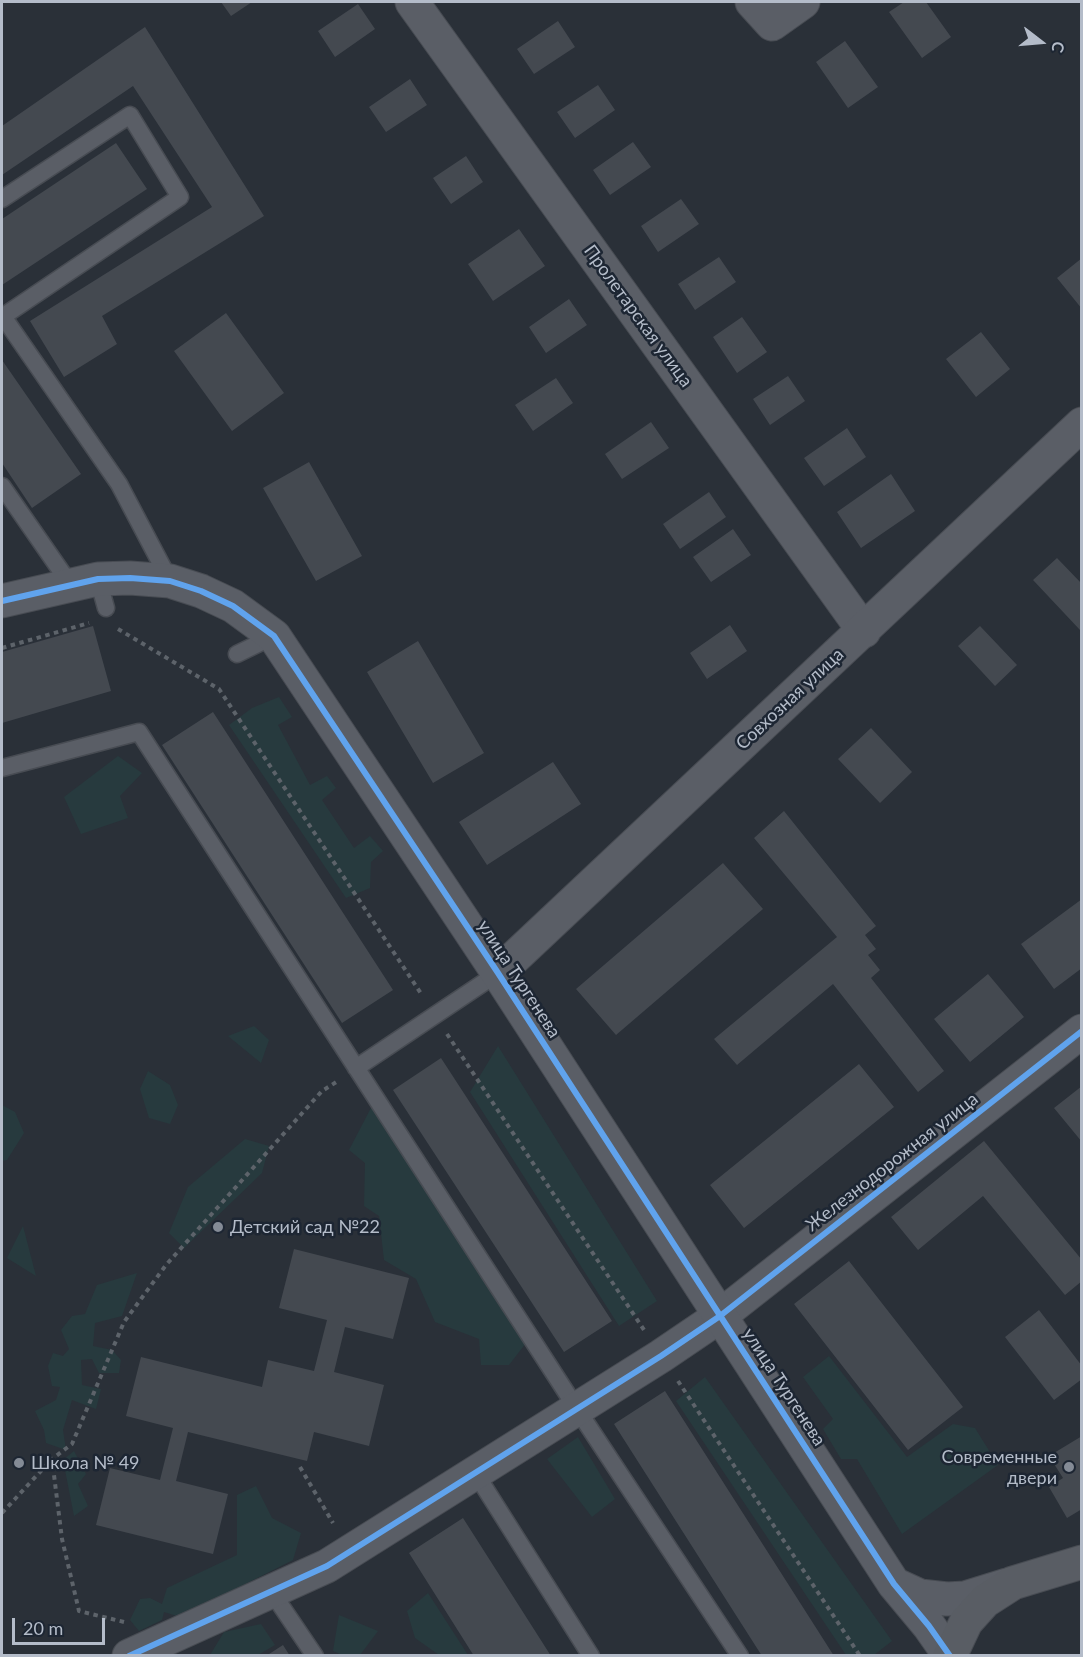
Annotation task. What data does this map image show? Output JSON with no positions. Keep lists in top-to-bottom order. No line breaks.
{"streets":{"street":["Пролетарская улица","Совхозная улица","улица Тургенева","Железнодорожная улица"]},"crossings":[["Пролетарская улица","Совхозная улица"],["Совхозная улица","улица Тургенева"],["улица Тургенева","Железнодорожная улица"]],"places":["Детский сад №22","Школа № 49","Современные двери"],"scale_bar":"20 m","north":"right"}
